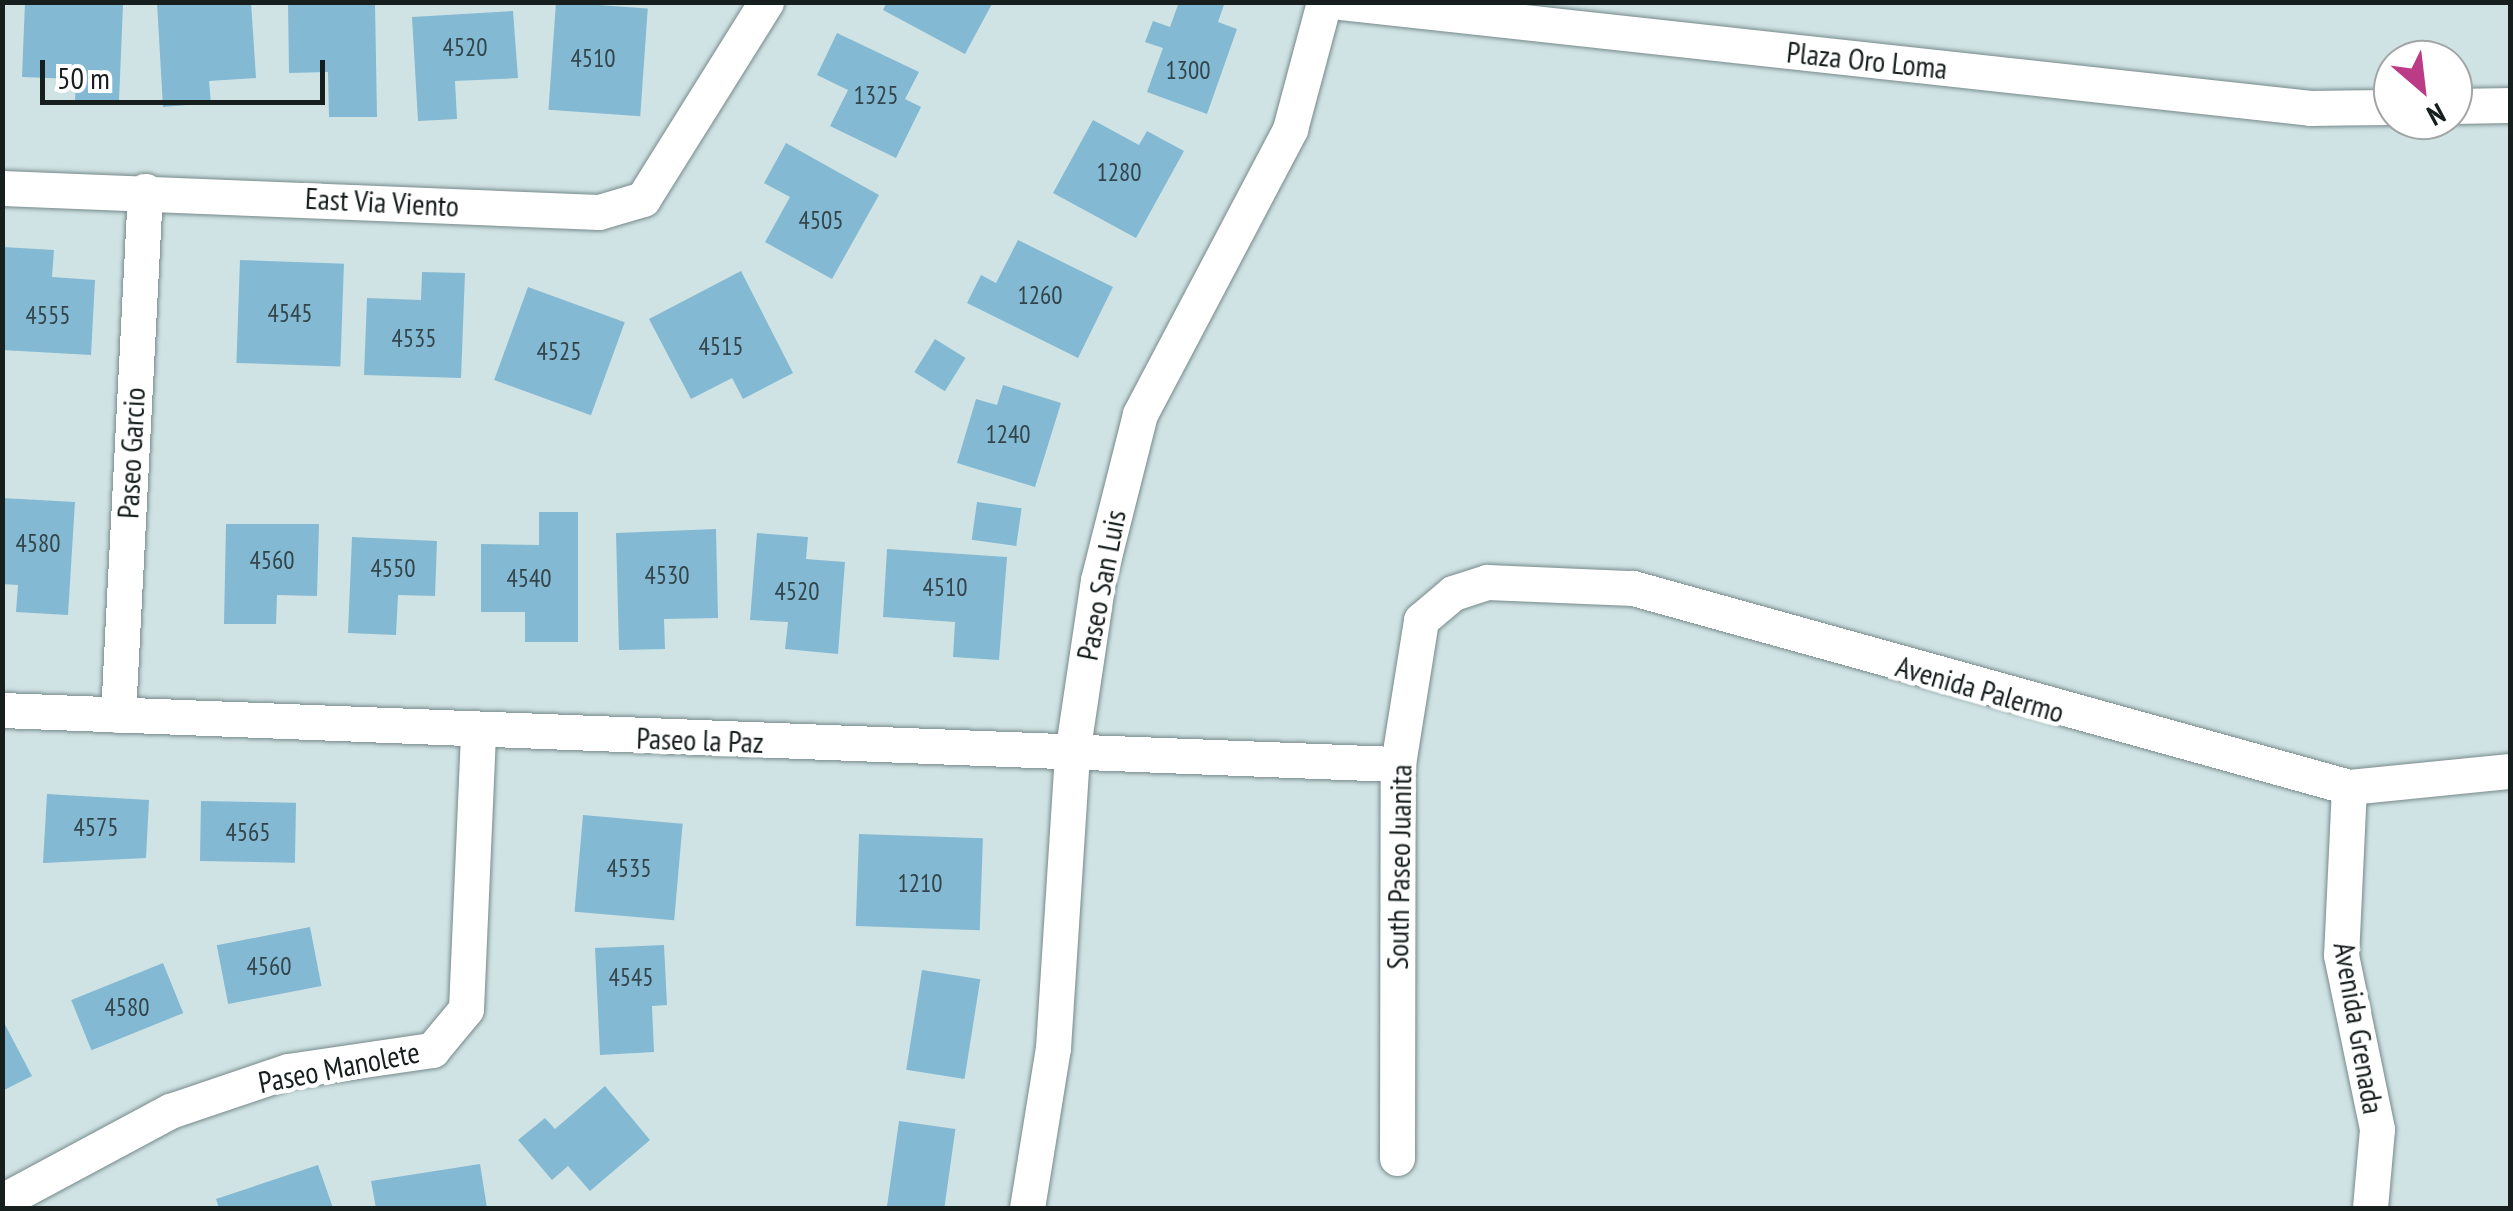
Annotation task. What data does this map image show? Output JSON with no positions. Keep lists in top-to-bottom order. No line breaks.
{"streets":{"street":["Plaza Oro Loma","East Via Viento","Paseo Garcio","Paseo San Luis","Avenida Palermo","Paseo la Paz","South Paseo Juanita","Avenida Grenada","Paseo Manolete"]},"crossings":[["East Via Viento","Paseo Garcio"],["Paseo Garcio","Paseo la Paz"],["Paseo San Luis","Paseo la Paz"],["Avenida Palermo","South Paseo Juanita"],["Avenida Palermo","Avenida Grenada"],["Paseo la Paz","South Paseo Juanita"],["Paseo la Paz","Paseo Manolete"]],"house_numbers":["4520","4510","1300","1325","1280","4505","1260","4545","4555","4535","4515","4525","1240","4580","4560","4550","4530","4540","4510","4520","4575","4565","4535","1210","4560","4545","4580"],"scale_bar":"50 m","north":"bottom right"}
